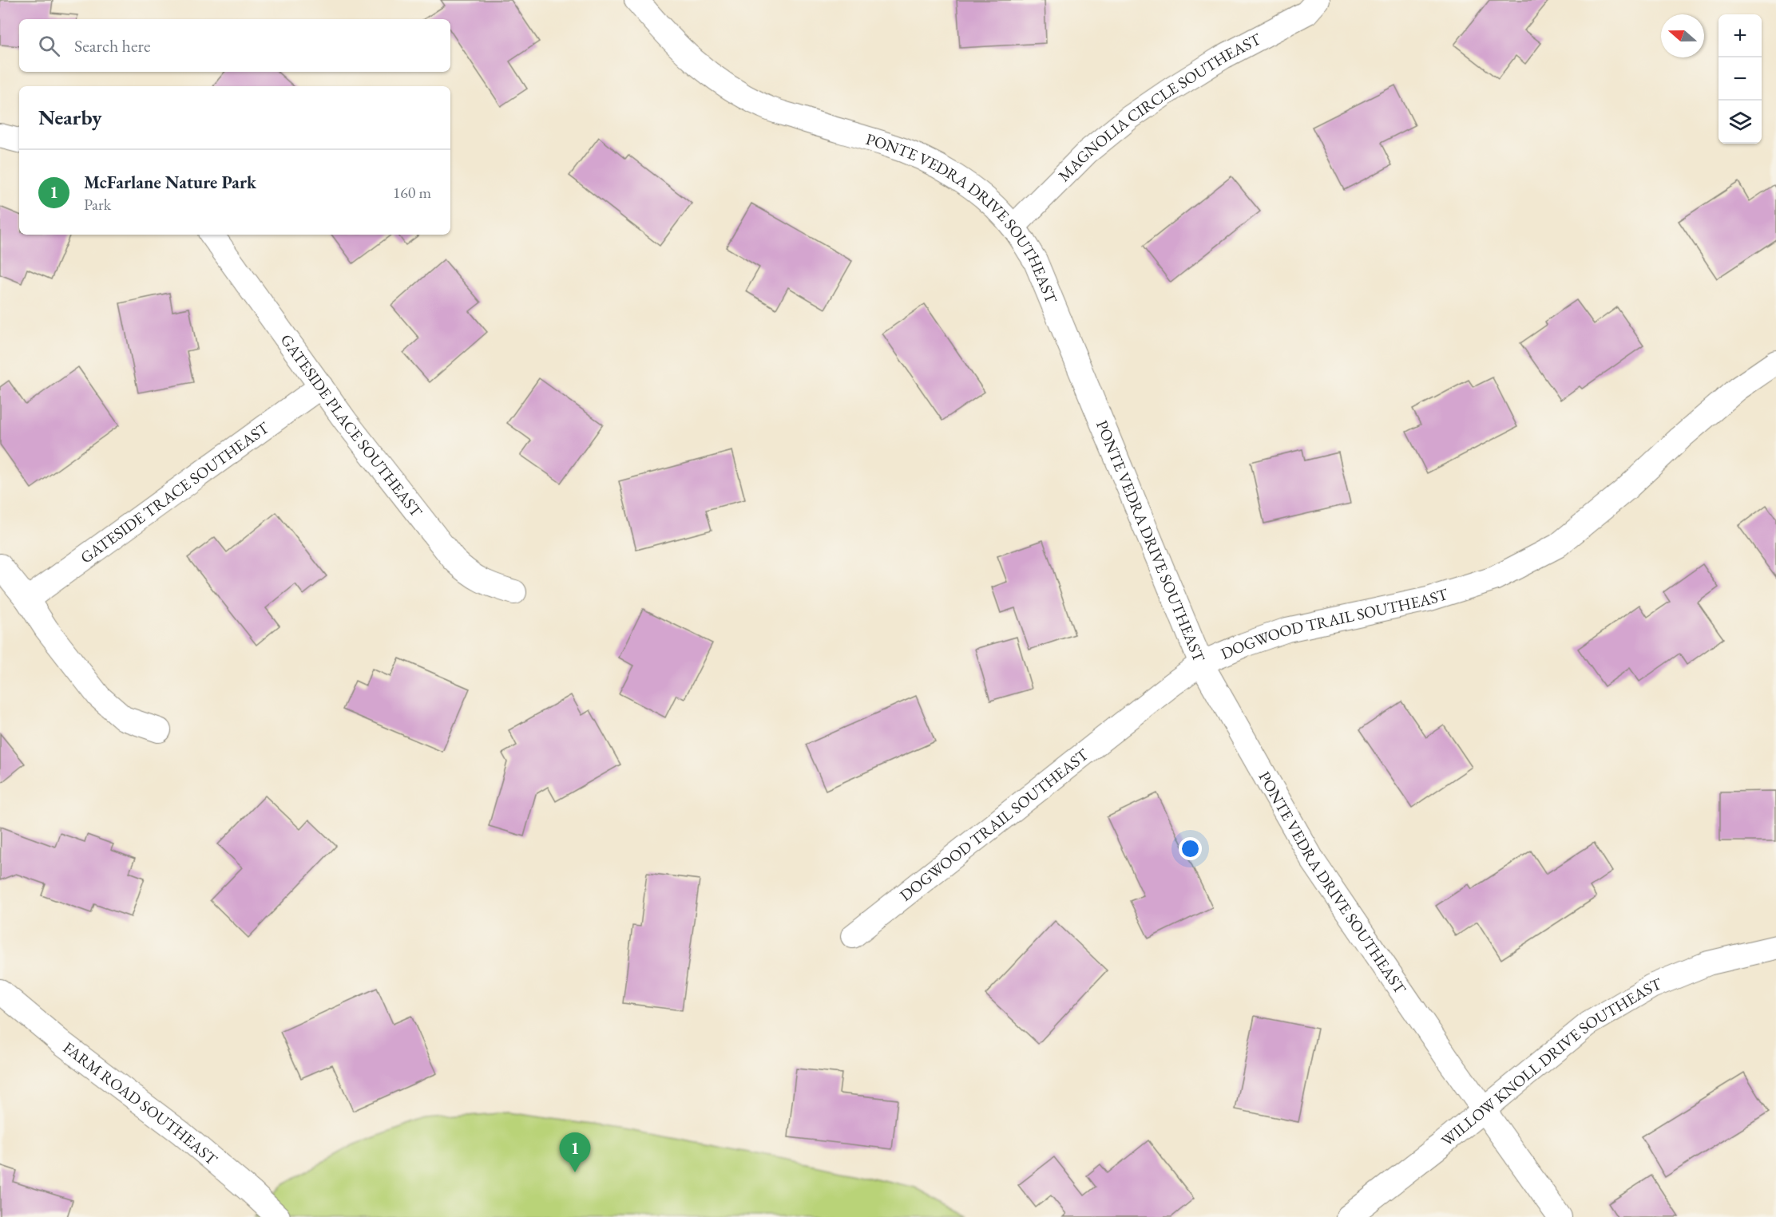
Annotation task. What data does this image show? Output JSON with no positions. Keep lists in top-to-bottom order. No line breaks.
{"streets":{"street":["MAGNOLIA CIRCLE SOUTHEAST","PONTE VEDRA DRIVE SOUTHEAST","GATESIDE PLACE SOUTHEAST","GATESIDE TRACE SOUTHEAST","DOGWOOD TRAIL SOUTHEAST","WILLOW KNOLL DRIVE SOUTHEAST","FARM ROAD SOUTHEAST"]},"crossings":[["MAGNOLIA CIRCLE SOUTHEAST","PONTE VEDRA DRIVE SOUTHEAST"],["PONTE VEDRA DRIVE SOUTHEAST","DOGWOOD TRAIL SOUTHEAST"],["PONTE VEDRA DRIVE SOUTHEAST","WILLOW KNOLL DRIVE SOUTHEAST"],["GATESIDE PLACE SOUTHEAST","GATESIDE TRACE SOUTHEAST"]],"north":"left","page":{"map_buttons":["+","−"],"search":"Search here","heading":"Nearby","list":[{"mark":"1","name":"McFarlane Nature Park","note":"Park","value":"160 m"}],"pins":"1"}}
